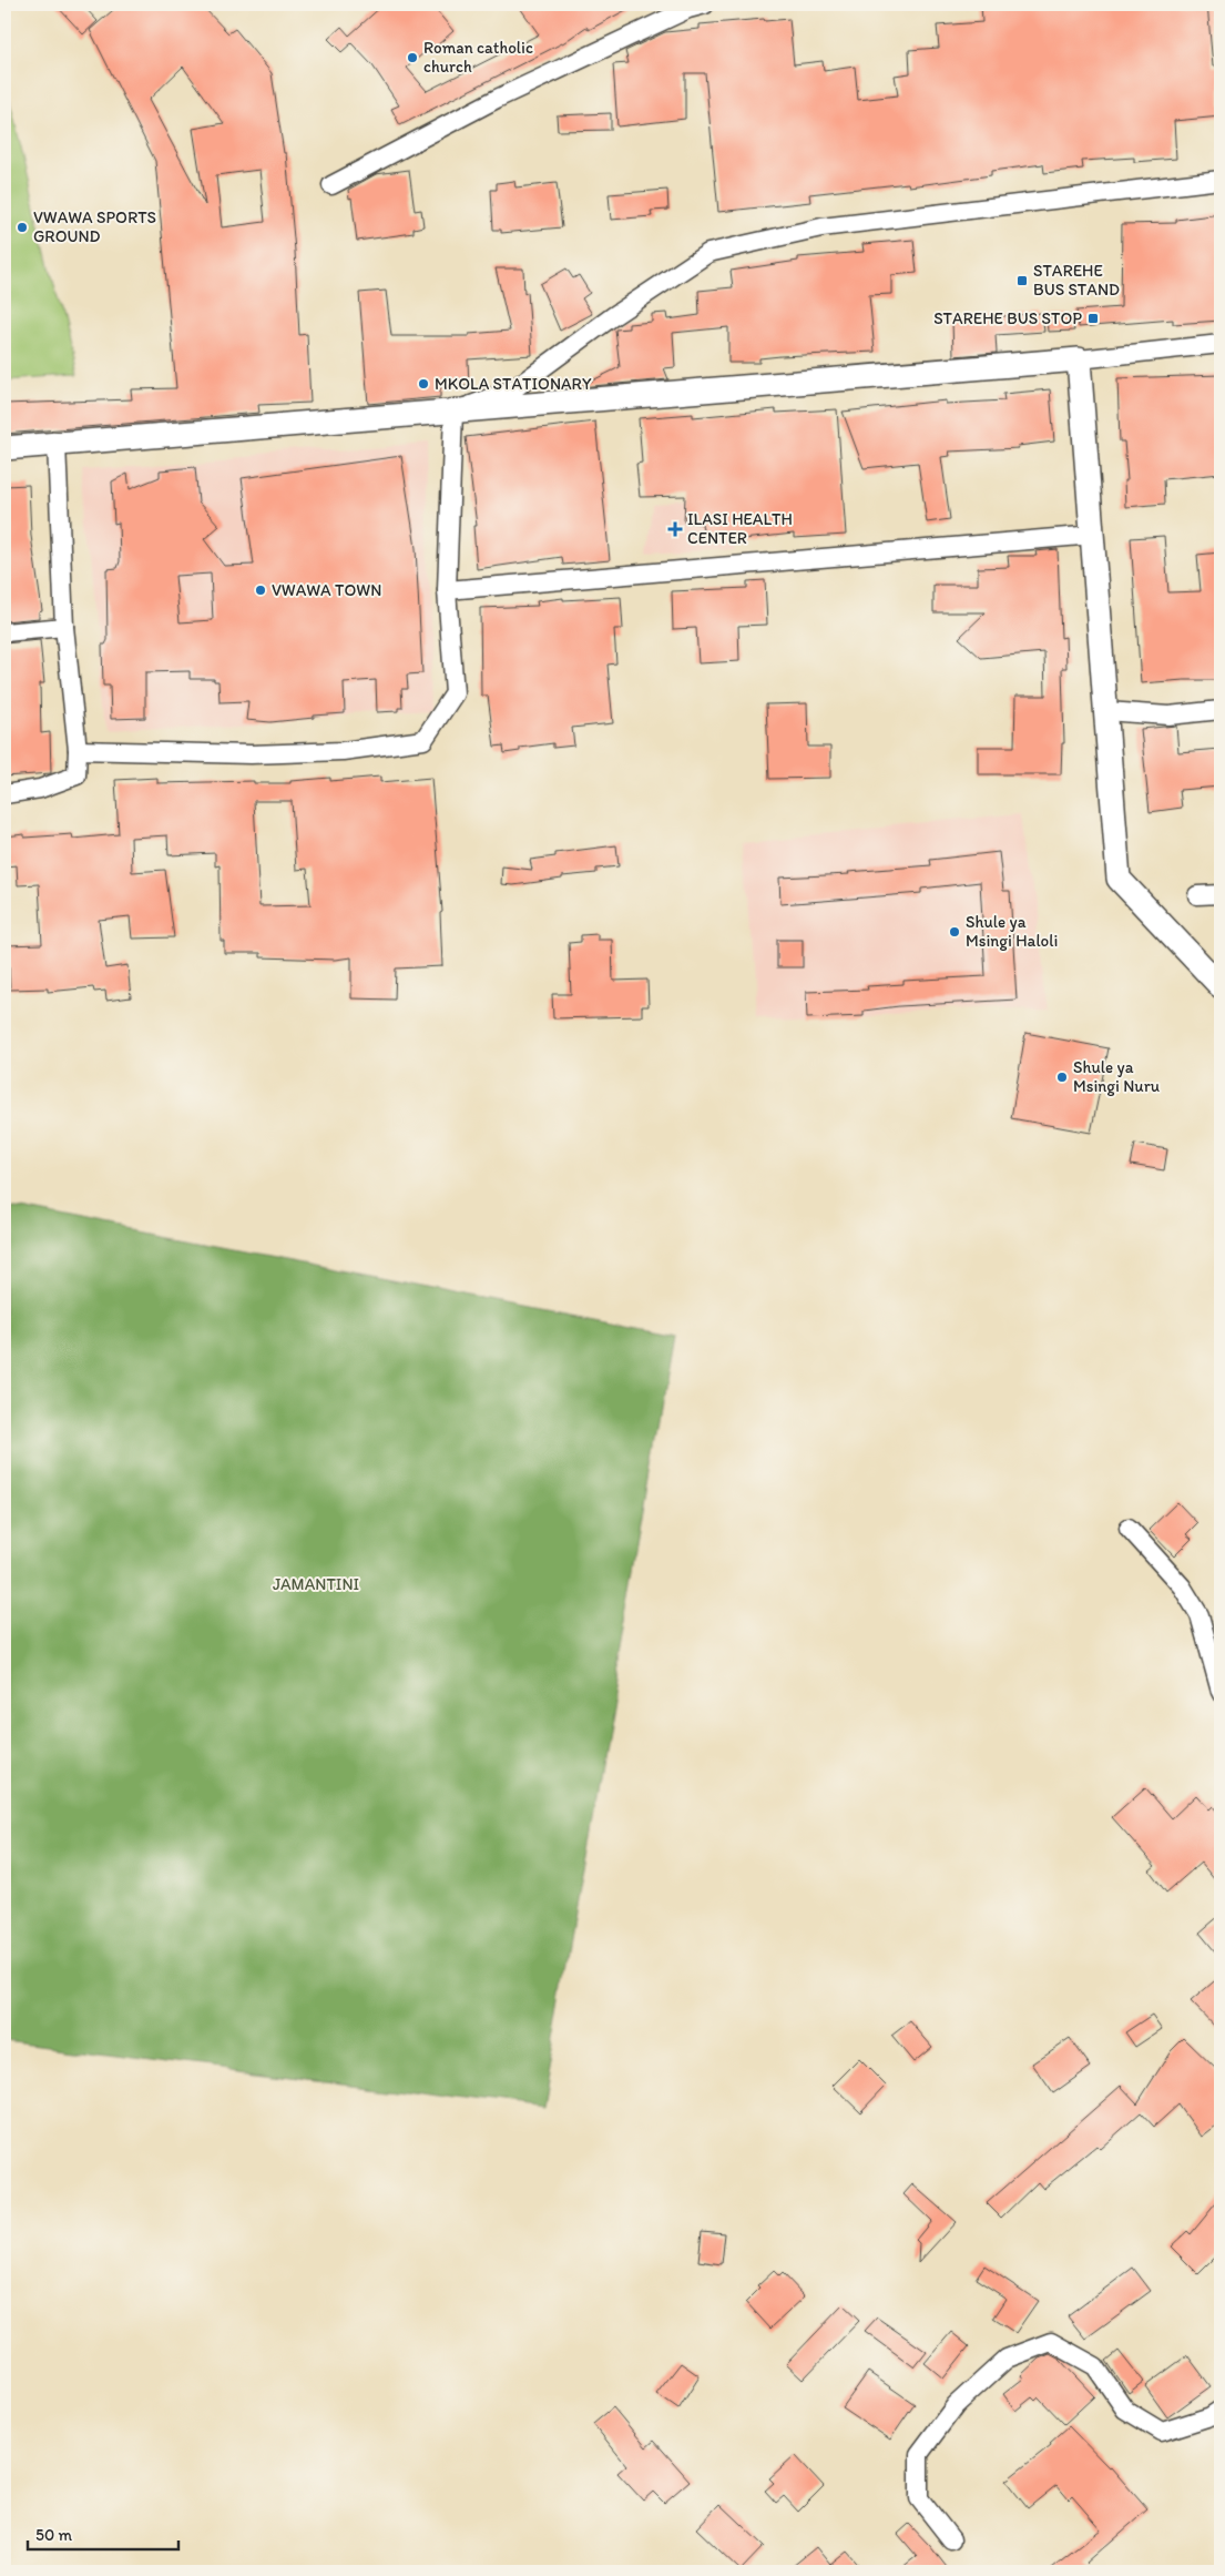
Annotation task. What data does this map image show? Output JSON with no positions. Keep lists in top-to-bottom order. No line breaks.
{"parks":["JAMANTINI"],"places":{"other":["Roman catholic church","VWAWA SPORTS GROUND","MKOLA STATIONARY","VWAWA TOWN","Shule ya Msingi Haloli","Shule ya Msingi Nuru"],"transit":["STAREHE BUS STAND","STAREHE BUS STOP"],"health":["ILASI HEALTH CENTER"]},"scale_bar":"50 m"}
